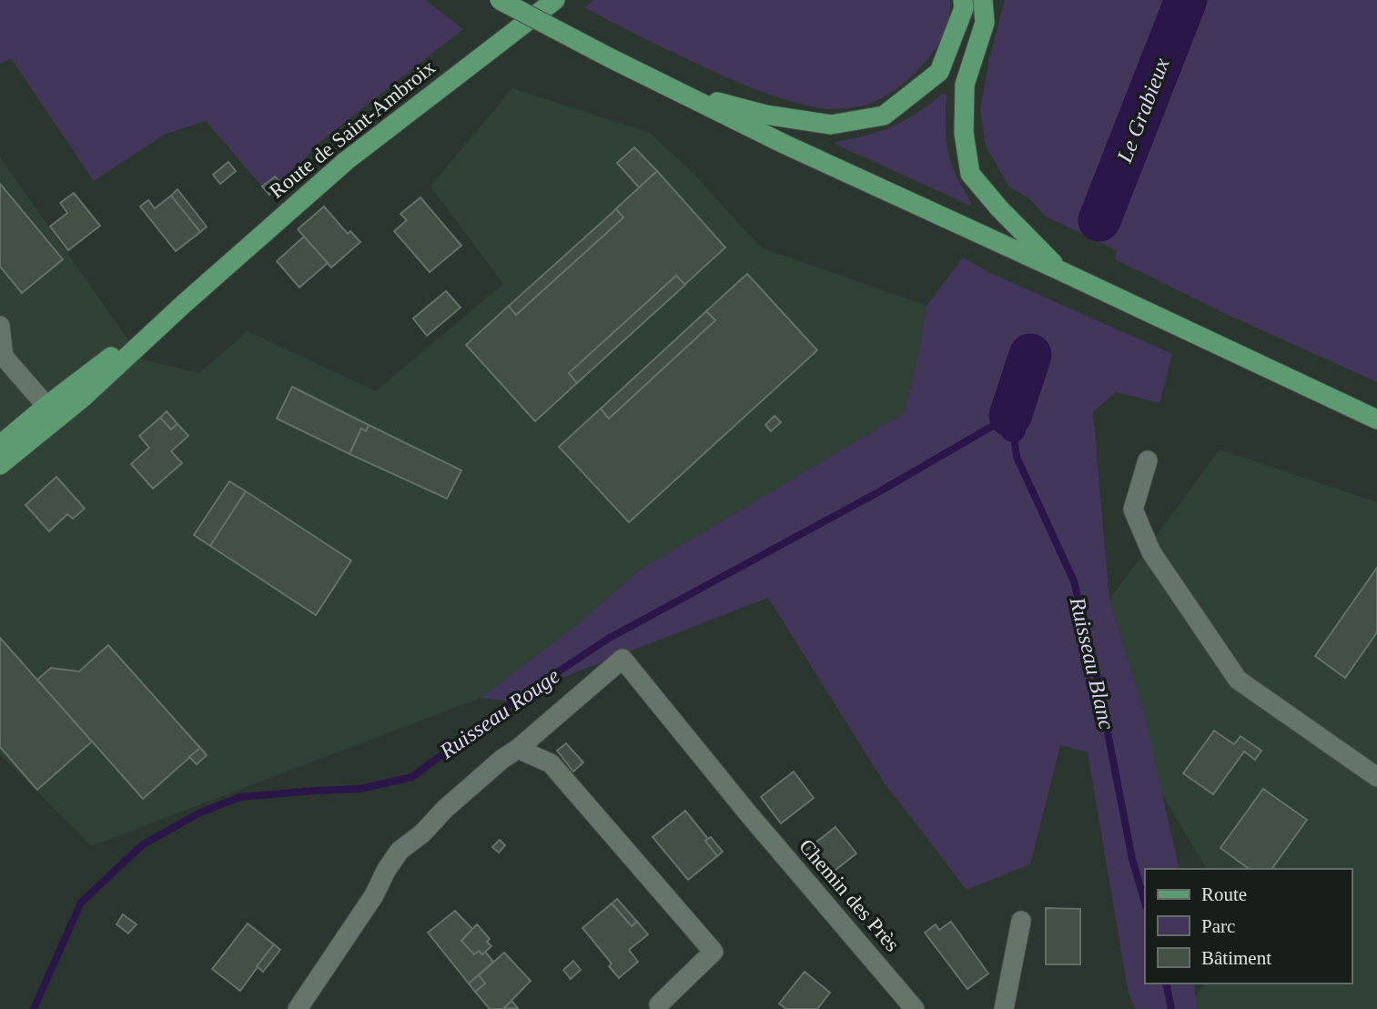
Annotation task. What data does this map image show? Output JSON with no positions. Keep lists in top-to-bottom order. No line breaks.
{"streets":{"main road":["Route de Saint-Ambroix"],"street":["Chemin des Près"]},"water":["Le Grabieux","Ruisseau Blanc","Ruisseau Rouge"],"legend":["Route","Parc","Bâtiment"]}
